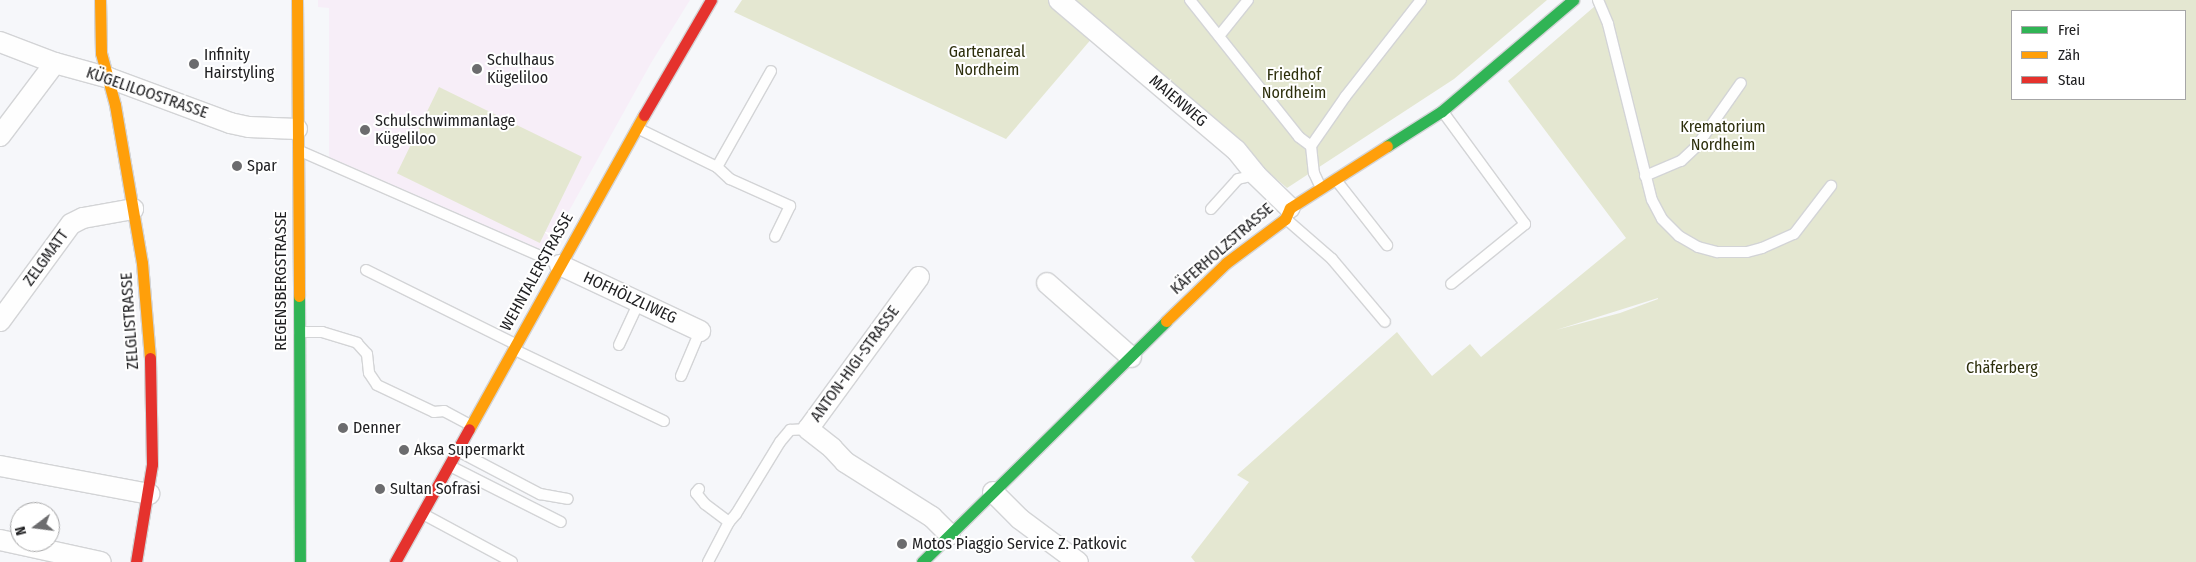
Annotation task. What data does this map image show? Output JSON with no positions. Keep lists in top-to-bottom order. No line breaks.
{"streets":{"street":["KÜGELILOOSTRASSE","MAIENWEG","KÄFERHOLZSTRASSE","ZELGMATT","WEHNTALERSTRASSE","REGENSBERGSTRASSE","HOFHÖLZLIWEG","ZELGLISTRASSE","ANTON-HIGI-STRASSE"]},"crossings":[["KÜGELILOOSTRASSE","REGENSBERGSTRASSE"],["KÜGELILOOSTRASSE","ZELGLISTRASSE"],["MAIENWEG","KÄFERHOLZSTRASSE"],["KÄFERHOLZSTRASSE","ANTON-HIGI-STRASSE"],["ZELGMATT","ZELGLISTRASSE"],["WEHNTALERSTRASSE","HOFHÖLZLIWEG"]],"parks":["Gartenareal Nordheim","Friedhof Nordheim","Krematorium Nordheim","Chäferberg"],"places":["Infinity Hairstyling","Schulhaus Kügeliloo","Schulschwimmanlage Kügeliloo","Spar","Denner","Aksa Supermarkt","Sultan Sofrasi","Motos Piaggio Service Z. Patkovic"],"legend":["Frei","Zäh","Stau"],"north":"left"}
